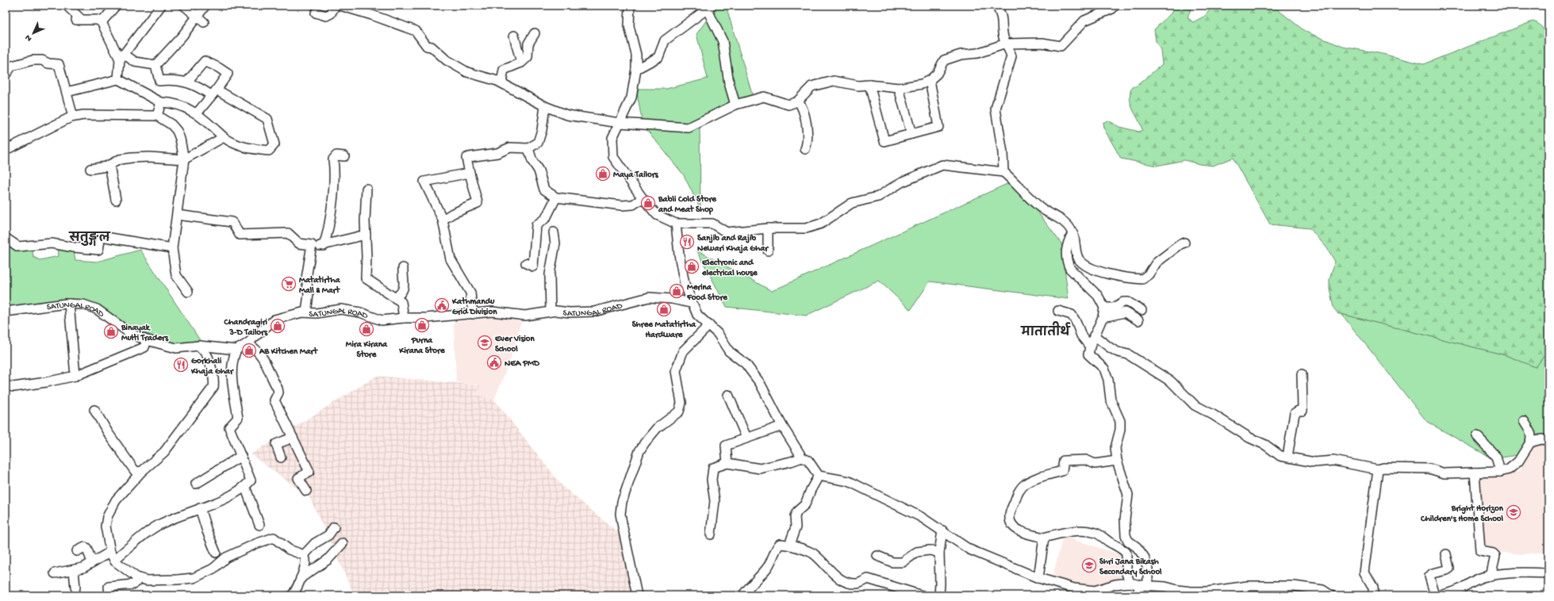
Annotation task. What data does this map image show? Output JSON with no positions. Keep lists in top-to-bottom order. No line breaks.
{"streets":{"street":["SATUNGAL ROAD"]},"districts":["सतुङ्गल","मातातीर्थ"],"places":{"shop":["Maya Tailors","Babli Cold Store and Meat Shop","Electronic and electrical house","Merina Food Store","Shree Matatirtha Hardware","Purna Kirana Store","Chandragiri 3-D Tailors","Mira Kirana Store","Binayak Multi Traders","AB Kitchen Mart"],"restaurant":["Sanjib and Rajib Newari Khaja Ghar","Gorkhali Khaja Ghar"],"supermarket":["Matatirtha Mall & Mart"],"public building":["Kathmandu Grid Division","NEA PMD"],"school or university":["Ever Vision School","Bright Horizon Children's Home School","Shri Jana Bikash Secondary School"]},"north":"bottom left"}
